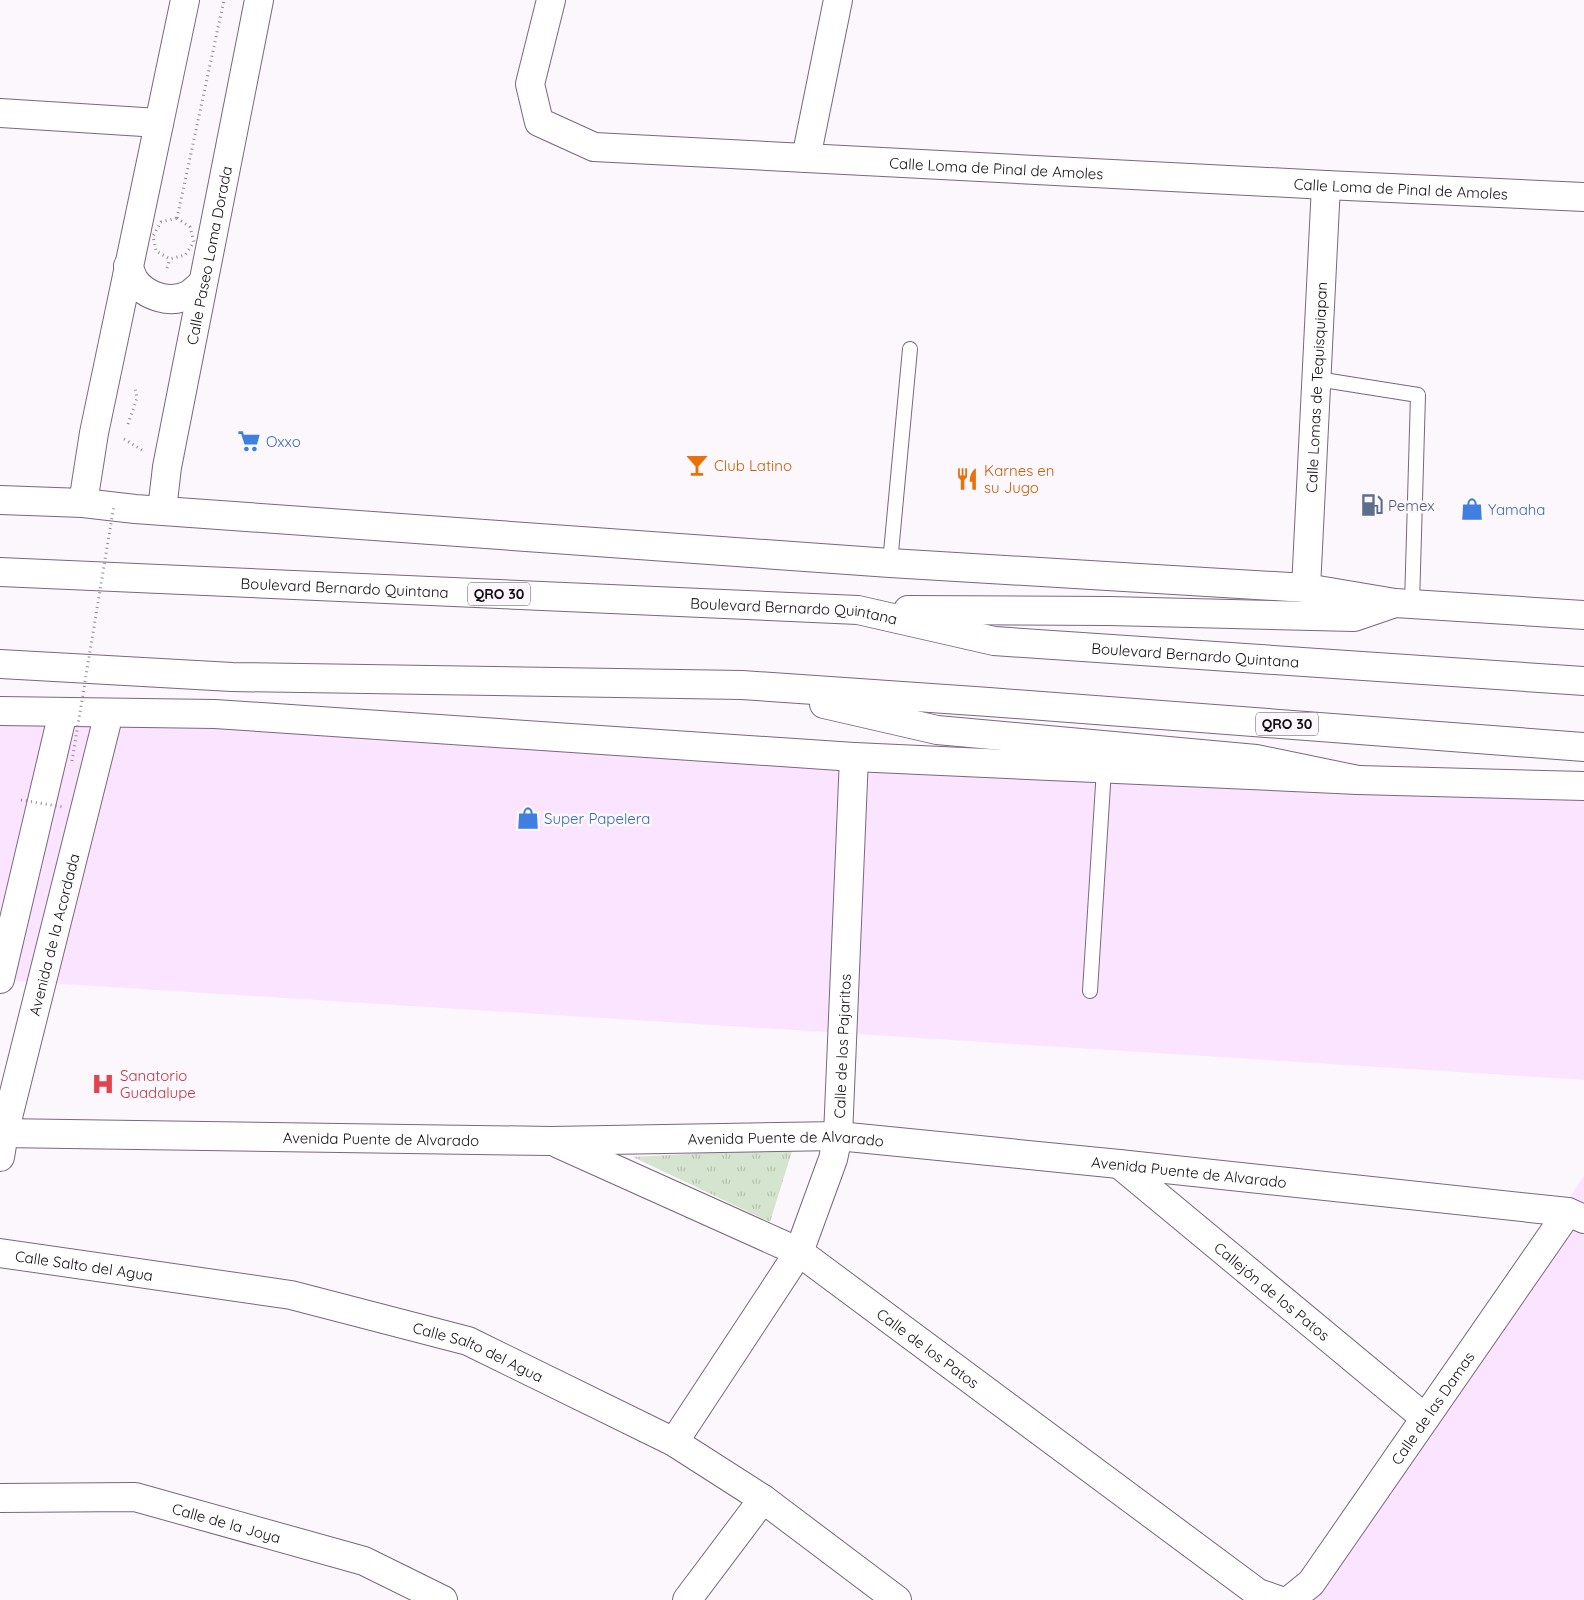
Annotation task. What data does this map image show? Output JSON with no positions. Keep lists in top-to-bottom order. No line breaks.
{"streets":{"main road":["Calle Loma de Pinal de Amoles","Calle Paseo Loma Dorada","Calle Lomas de Tequisquiapan","Boulevard Bernardo Quintana","QRO 30","Avenida de la Acordada","Calle de los Pajaritos","Avenida Puente de Alvarado","Calle Salto del Agua","Callejón de los Patos","Calle de los Patos","Calle de las Damas","Calle de la Joya"]},"crossings":[["Calle Loma de Pinal de Amoles","Calle Lomas de Tequisquiapan"],["Avenida de la Acordada","Avenida Puente de Alvarado"],["Calle de los Pajaritos","Avenida Puente de Alvarado"],["Calle de los Pajaritos","Calle Salto del Agua"],["Calle de los Pajaritos","Calle de los Patos"],["Avenida Puente de Alvarado","Callejón de los Patos"],["Avenida Puente de Alvarado","Calle de los Patos"],["Avenida Puente de Alvarado","Calle de las Damas"],["Callejón de los Patos","Calle de las Damas"]],"places":{"supermarket":["Oxxo"],"bar":["Club Latino"],"restaurant":["Karnes en su Jugo"],"fuel station":["Pemex"],"shop":["Yamaha","Super Papelera"],"hospital":["Sanatorio Guadalupe"]}}
